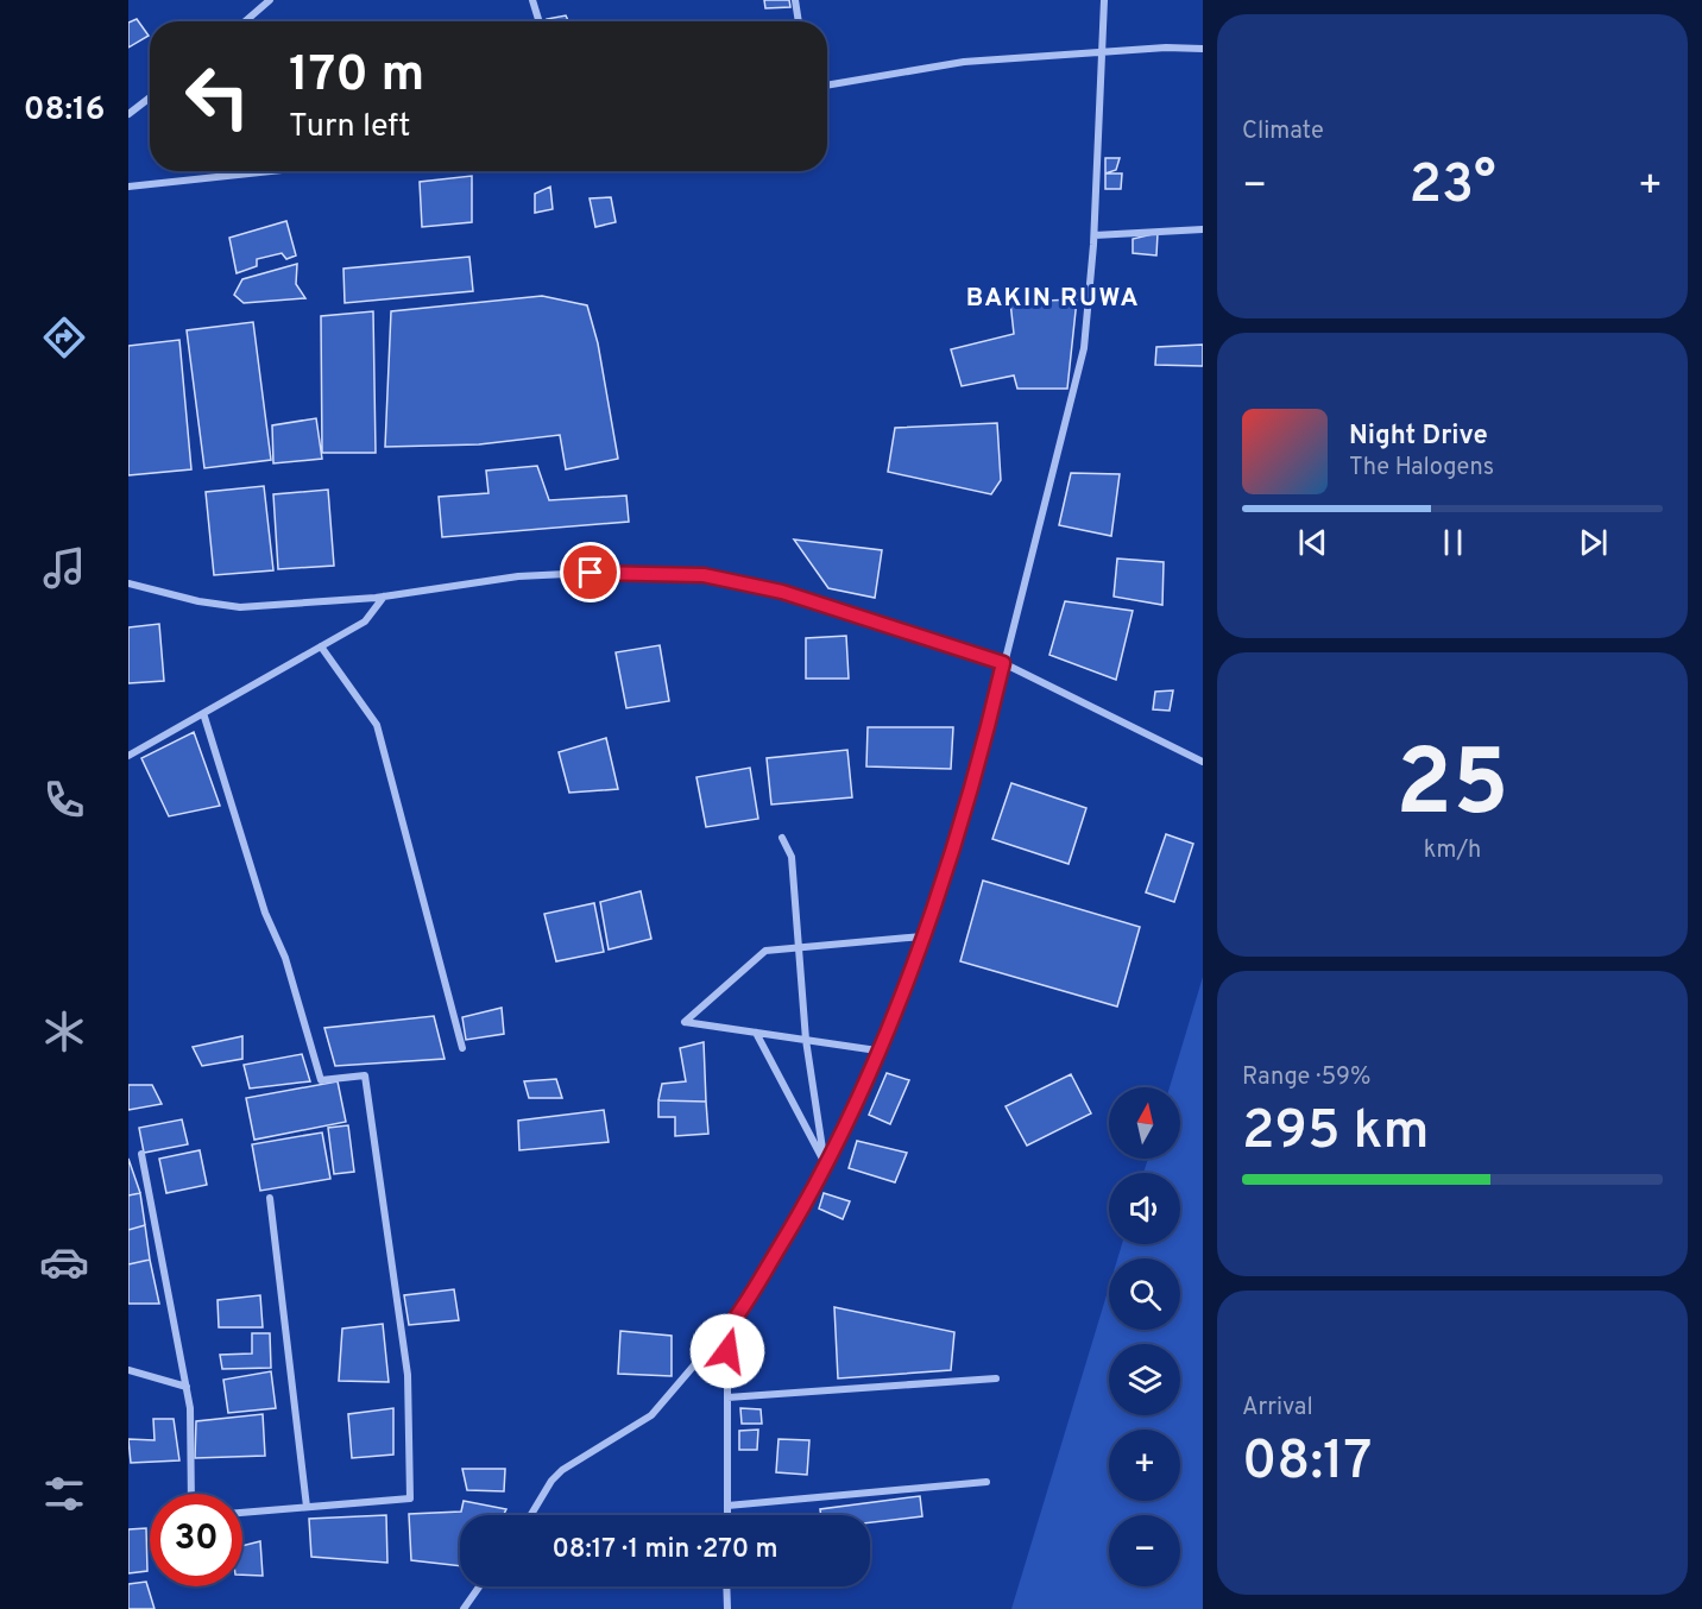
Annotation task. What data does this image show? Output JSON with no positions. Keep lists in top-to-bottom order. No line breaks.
{"districts":["BAKIN RUWA"],"north":"top","page":{"tabs":"08:16","tile":["Climate",["25","km/h"],["Range · 59%","295 km"],["Arrival","08:17"]],"turn":["170 m","Turn left"],"heat":["−","23°","+"],"song":["Night Drive","The Halogens"],"map_buttons":["+","−"],"limit":"30","trip":"08:17 · 1 min · 270 m"}}
